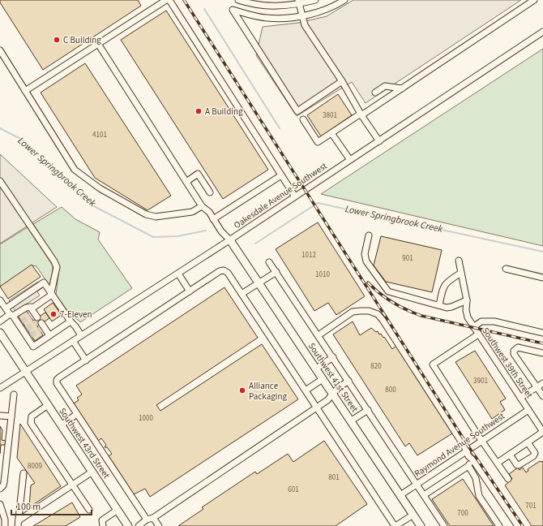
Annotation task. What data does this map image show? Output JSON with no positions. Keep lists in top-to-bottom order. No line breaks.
{"streets":{"main road":["Southwest 41st Street","Southwest 43rd Street"],"street":["Oakesdale Avenue Southwest","Southwest 39th Street","Raymond Avenue Southwest"]},"crossings":[["Oakesdale Avenue Southwest","Southwest 41st Street"],["Oakesdale Avenue Southwest","Southwest 43rd Street"],["Southwest 39th Street","Raymond Avenue Southwest"],["Southwest 41st Street","Raymond Avenue Southwest"]],"water":["Lower Springbrook Creek"],"places":["C Building","A Building","7-Eleven","Alliance Packaging"],"house_numbers":["3801","4101","1012","901","1010","820","3901","800","1000","8009","801","601","701","700"],"scale_bar":"100 m"}
